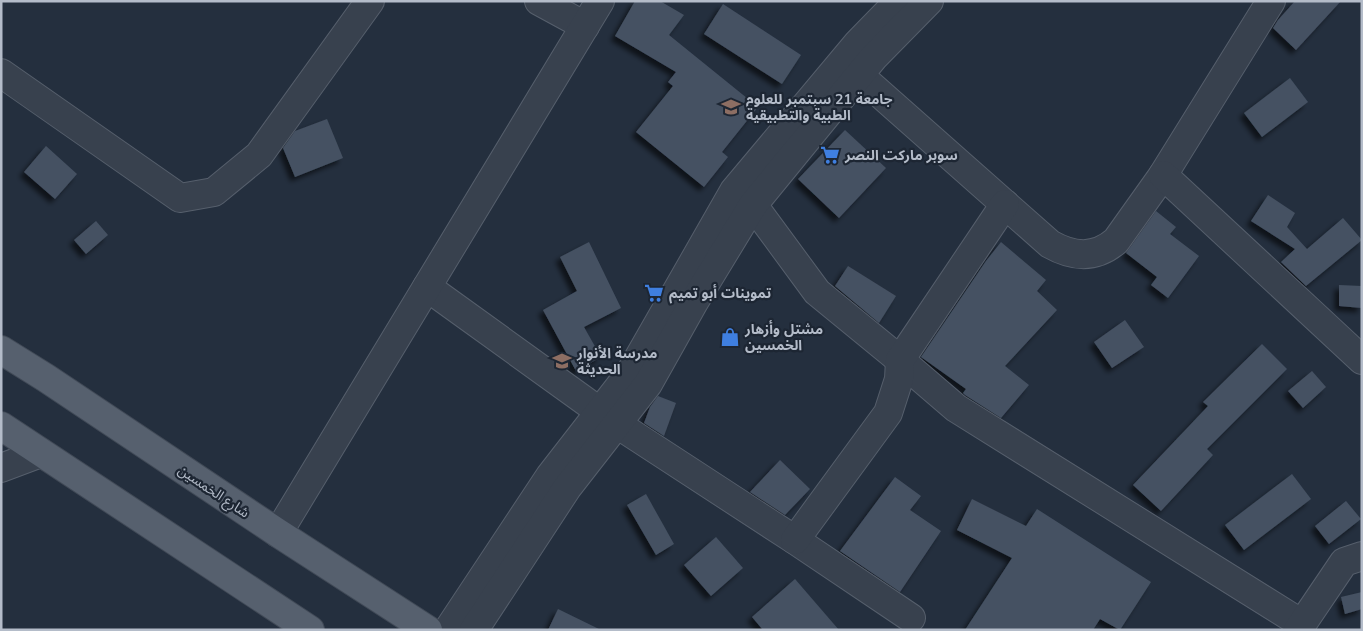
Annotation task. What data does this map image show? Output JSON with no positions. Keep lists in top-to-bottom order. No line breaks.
{"streets":{"main road":["شارع الخمسين"]},"places":{"school or university":["جامعة 21 سبتمبر للعلوم الطبية والتطبيقية","مدرسة الأنوار الحديثة"],"supermarket":["سوبر ماركت النصر","تموينات أبو تميم"],"shop":["مشتل وأزهار الخمسين"]}}
